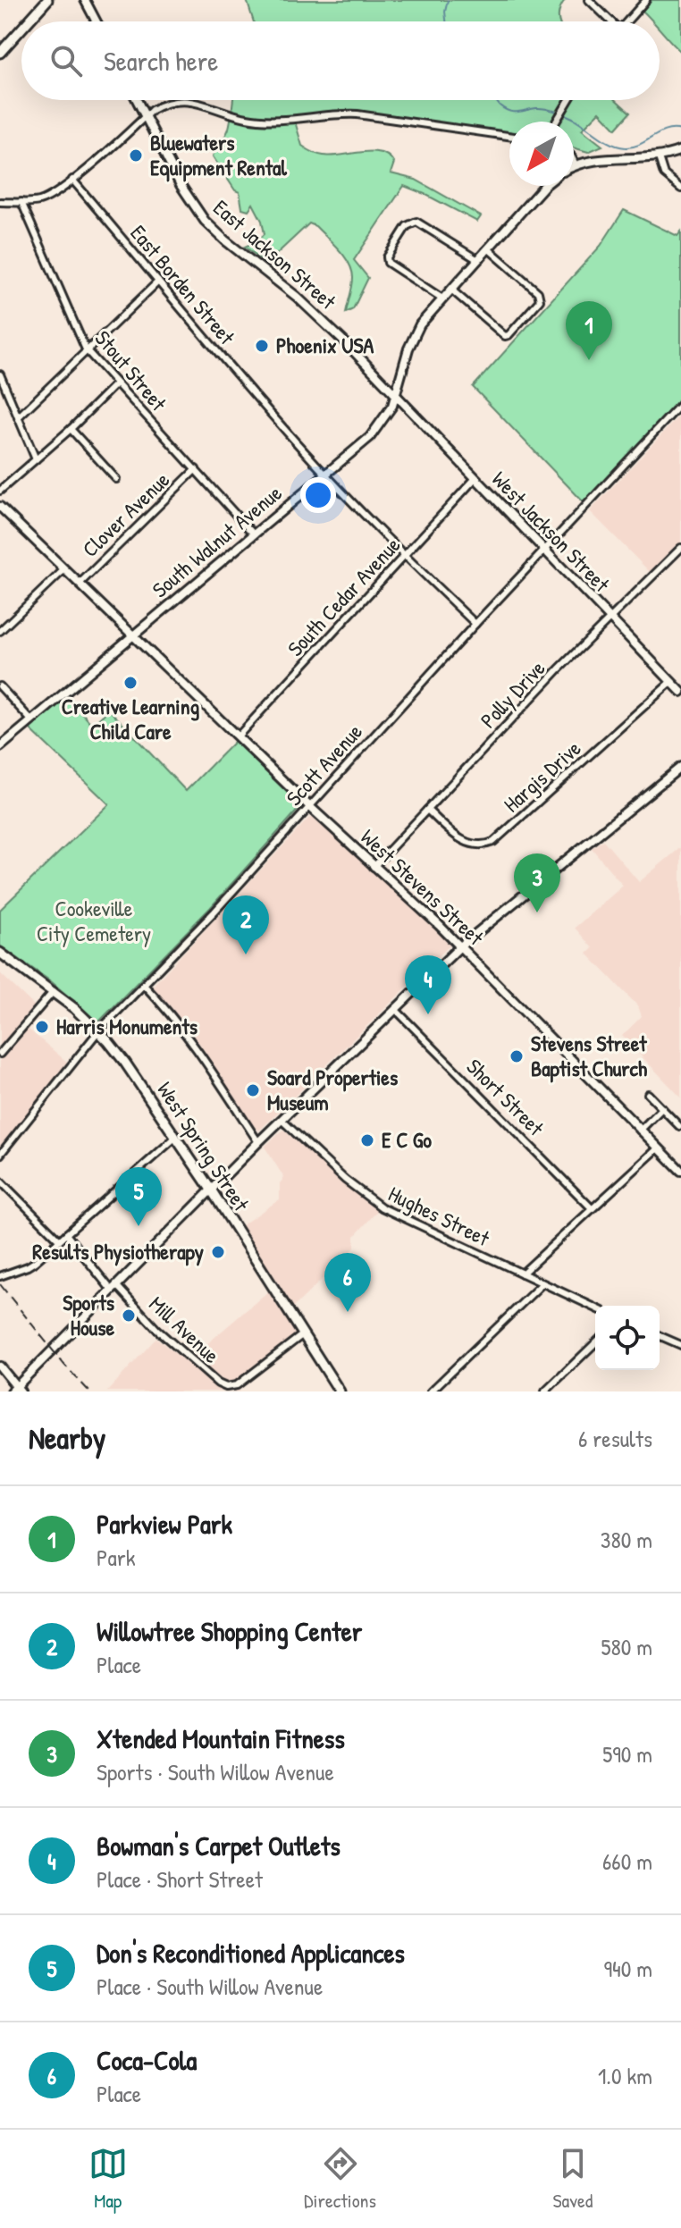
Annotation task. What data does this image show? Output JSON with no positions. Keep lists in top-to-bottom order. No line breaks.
{"streets":{"main road":["West Spring Street"],"street":["East Jackson Street","East Borden Street","Stout Street","Clover Avenue","West Jackson Street","South Walnut Avenue","South Cedar Avenue","Polly Drive","Scott Avenue","Hargis Drive","West Stevens Street","Short Street","Hughes Street","Mill Avenue"]},"crossings":[["East Jackson Street","West Jackson Street"],["East Jackson Street","South Walnut Avenue"],["East Borden Street","South Walnut Avenue"],["East Borden Street","South Cedar Avenue"],["East Borden Street","Scott Avenue"],["Stout Street","Clover Avenue"],["Stout Street","South Walnut Avenue"],["Clover Avenue","West Stevens Street"],["West Jackson Street","South Walnut Avenue"],["West Jackson Street","South Cedar Avenue"],["West Jackson Street","Polly Drive"],["West Jackson Street","Scott Avenue"],["West Jackson Street","Hargis Drive"],["South Walnut Avenue","West Stevens Street"],["South Cedar Avenue","West Stevens Street"],["Polly Drive","Hargis Drive"],["Polly Drive","West Stevens Street"],["Scott Avenue","West Stevens Street"],["Scott Avenue","West Spring Street"],["West Spring Street","Mill Avenue"]],"parks":["Cookeville City Cemetery"],"places":["Bluewaters Equipment Rental","Phoenix USA","Creative Learning Child Care","Harris Monuments","Stevens Street Baptist Church","Soard Properties Museum","E C Go","Results Physiotherapy","Sports House"],"north":"bottom left","page":{"search":"Search here","pins":["1","3","2","4","5","6"],"heading":["Nearby","6 results"],"list":[{"mark":"1","name":"Parkview Park","note":"Park","value":"380 m"},{"mark":"2","name":"Willowtree Shopping Center","note":"Place","value":"580 m"},{"mark":"3","name":"Xtended Mountain Fitness","note":"Sports · South Willow Avenue","value":"590 m"},{"mark":"4","name":"Bowman's Carpet Outlets","note":"Place · Short Street","value":"660 m"},{"mark":"5","name":"Don's Reconditioned Applicances","note":"Place · South Willow Avenue","value":"940 m"},{"mark":"6","name":"Coca-Cola","note":"Place","value":"1.0 km"}],"nav":["Map","Directions","Saved"]}}
